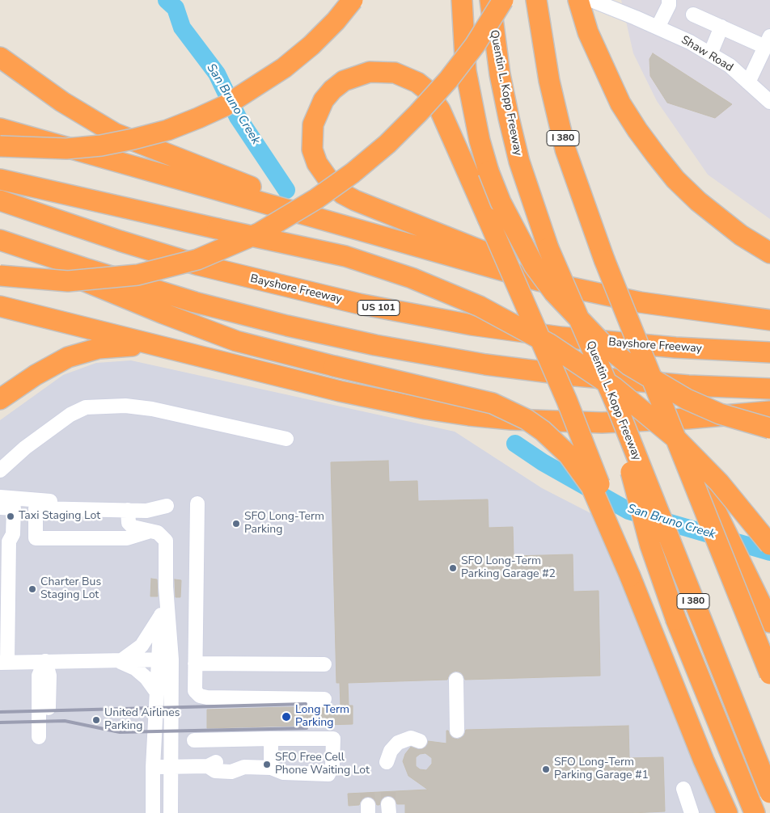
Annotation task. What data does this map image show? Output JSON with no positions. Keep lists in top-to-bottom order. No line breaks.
{"streets":{"highway":["Quentin L. Kopp Freeway","I 380","Bayshore Freeway","US 101"],"street":["Shaw Road"]},"water":["San Bruno Creek"],"places":["Taxi Staging Lot","SFO Long-Term Parking","SFO Long-Term Parking Garage #2","Charter Bus Staging Lot","Long Term Parking","United Airlines Parking","SFO Free Cell Phone Waiting Lot","SFO Long-Term Parking Garage #1"]}
